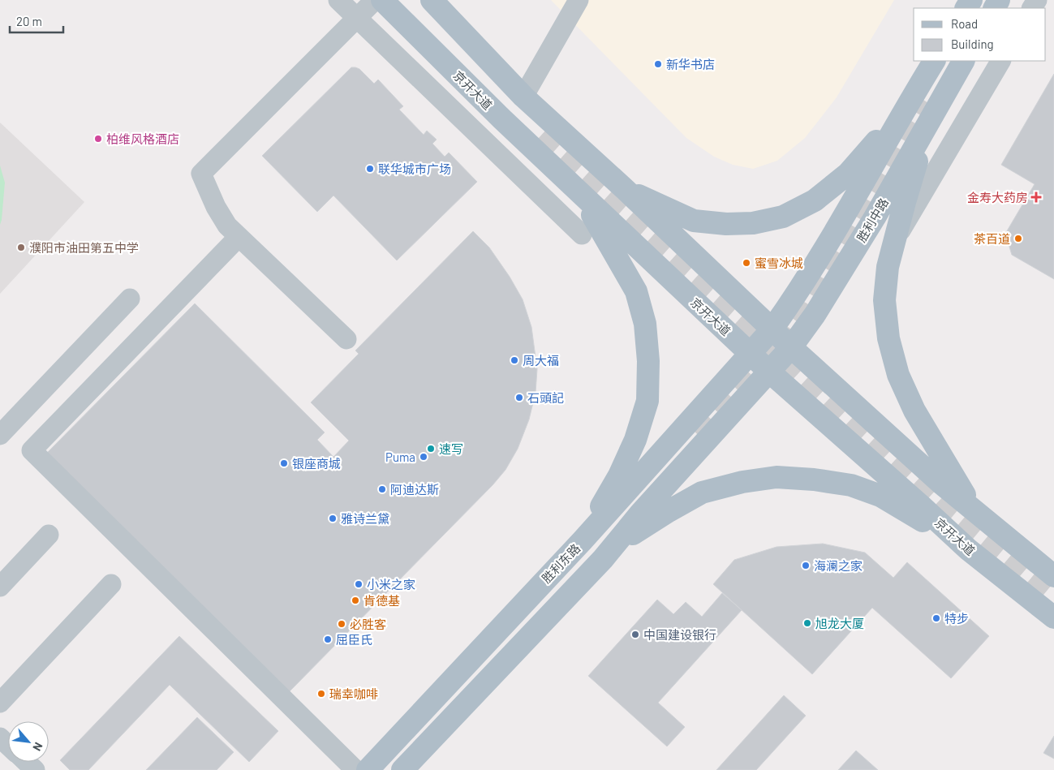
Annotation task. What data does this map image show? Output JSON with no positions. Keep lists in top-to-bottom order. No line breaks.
{"streets":{"main road":["京开大道","胜利中路","胜利东路"]},"crossings":[["京开大道","胜利中路"],["京开大道","胜利东路"]],"places":{"other":["新华书店","柏维风格酒店","联华城市广场","茶百道","濮阳市油田第五中学","蜜雪冰城","周大福","石頭記","速写","Puma","银座商城","阿迪达斯","雅诗兰黛","海澜之家","小米之家","肯德基","特步","旭龙大厦","必胜客","中国建设银行","屈臣氏","瑞幸咖啡"],"health":["金寿大药房"]},"legend":["Road","Building"],"scale_bar":"20 m","north":"bottom right"}
